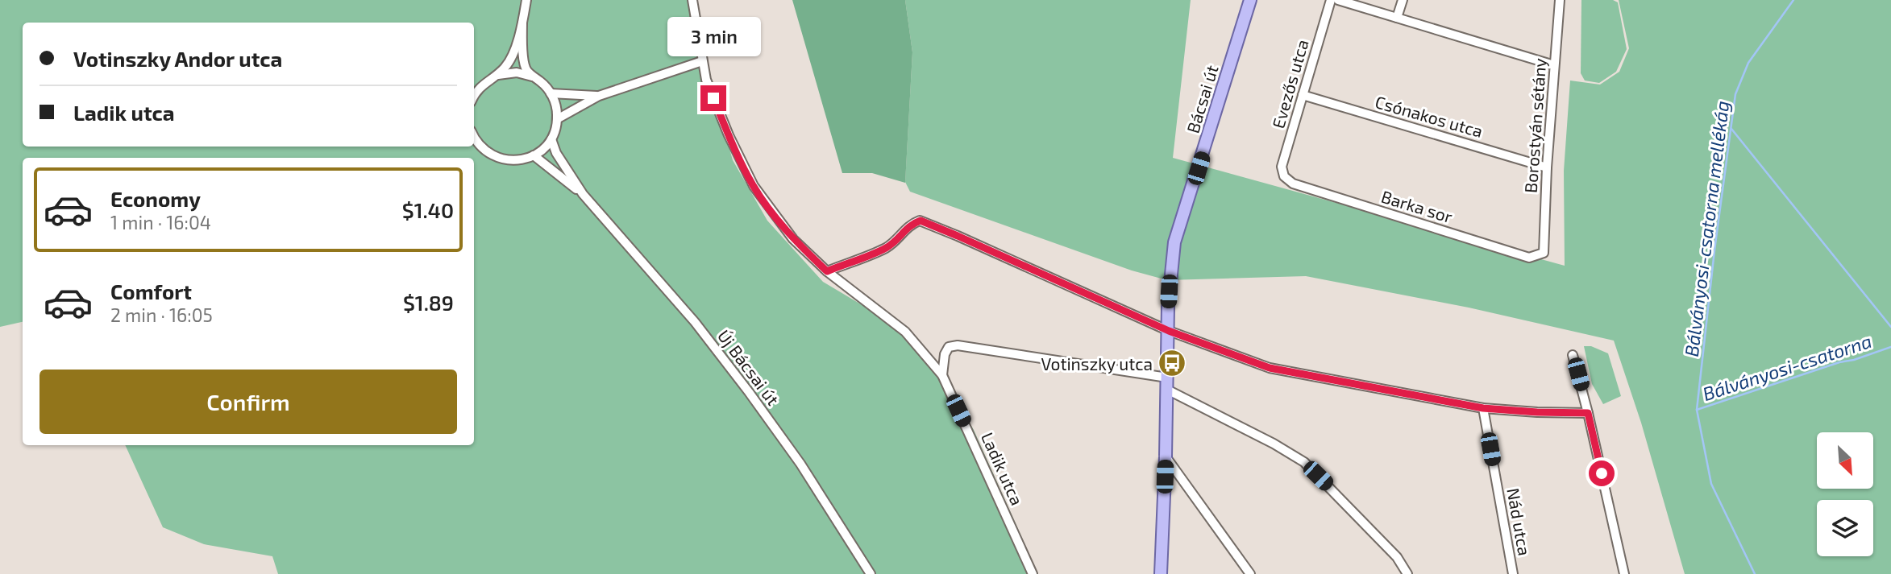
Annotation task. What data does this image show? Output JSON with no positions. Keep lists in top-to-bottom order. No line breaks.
{"streets":{"main road":["Bácsai út"],"street":["Evezős utca","Csónakos utca","Borostyán sétány","Barka sor","Új Bácsai út","Ladik utca","Nád utca"]},"crossings":[["Evezős utca","Csónakos utca"],["Evezős utca","Barka sor"],["Csónakos utca","Borostyán sétány"],["Borostyán sétány","Barka sor"]],"water":["Bálványosi-csatorna mellékág","Bálványosi-csatorna"],"places":{"bus stop":["Votinszky utca"]},"north":"bottom right","page":{"bubble":"3 min","banner":["Votinszky Andor utca","Ladik utca"],"list":[{"name":"Economy","note":"1 min · 16:04","value":"$1.40"},{"name":"Comfort","note":"2 min · 16:05","value":"$1.89"}],"buttons":"Confirm"}}
